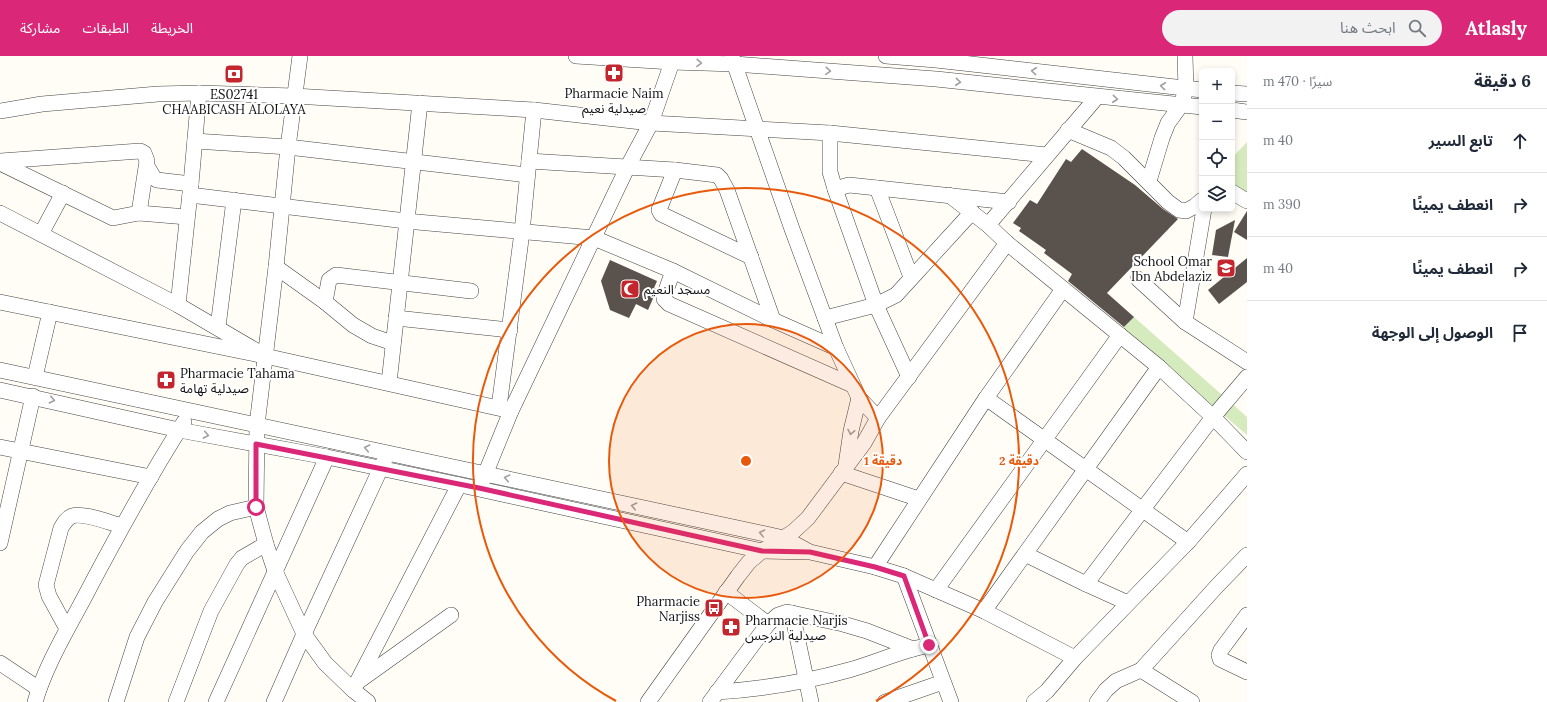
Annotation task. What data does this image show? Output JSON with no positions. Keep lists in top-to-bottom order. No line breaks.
{"places":{"pharmacy":["Pharmacie Naim صيدلية نعيم","Pharmacie Tahama صيدلية تهامة","Pharmacie Narjis صيدلية النرجس"],"bank":["ES02741 CHAABICASH ALOLAYA"],"school or university":["School Omar Ibn Abdelaziz"],"mosque":["مسجد النعيم"],"bus stop":["Pharmacie Narjiss"]},"page":{"header":"Atlasly","search":"ابحث هنا","nav":["الخريطة","الطبقات","مشاركة"],"heading":["6 دقيقة","سيرًا · 470 m"],"map_buttons":["+","−"],"list":[["تابع السير","40 m"],["انعطف يمينًا","390 m"],["انعطف يمينًا","40 m"],"الوصول إلى الوجهة"]},"rings":["1 دقيقة","2 دقيقة"]}
